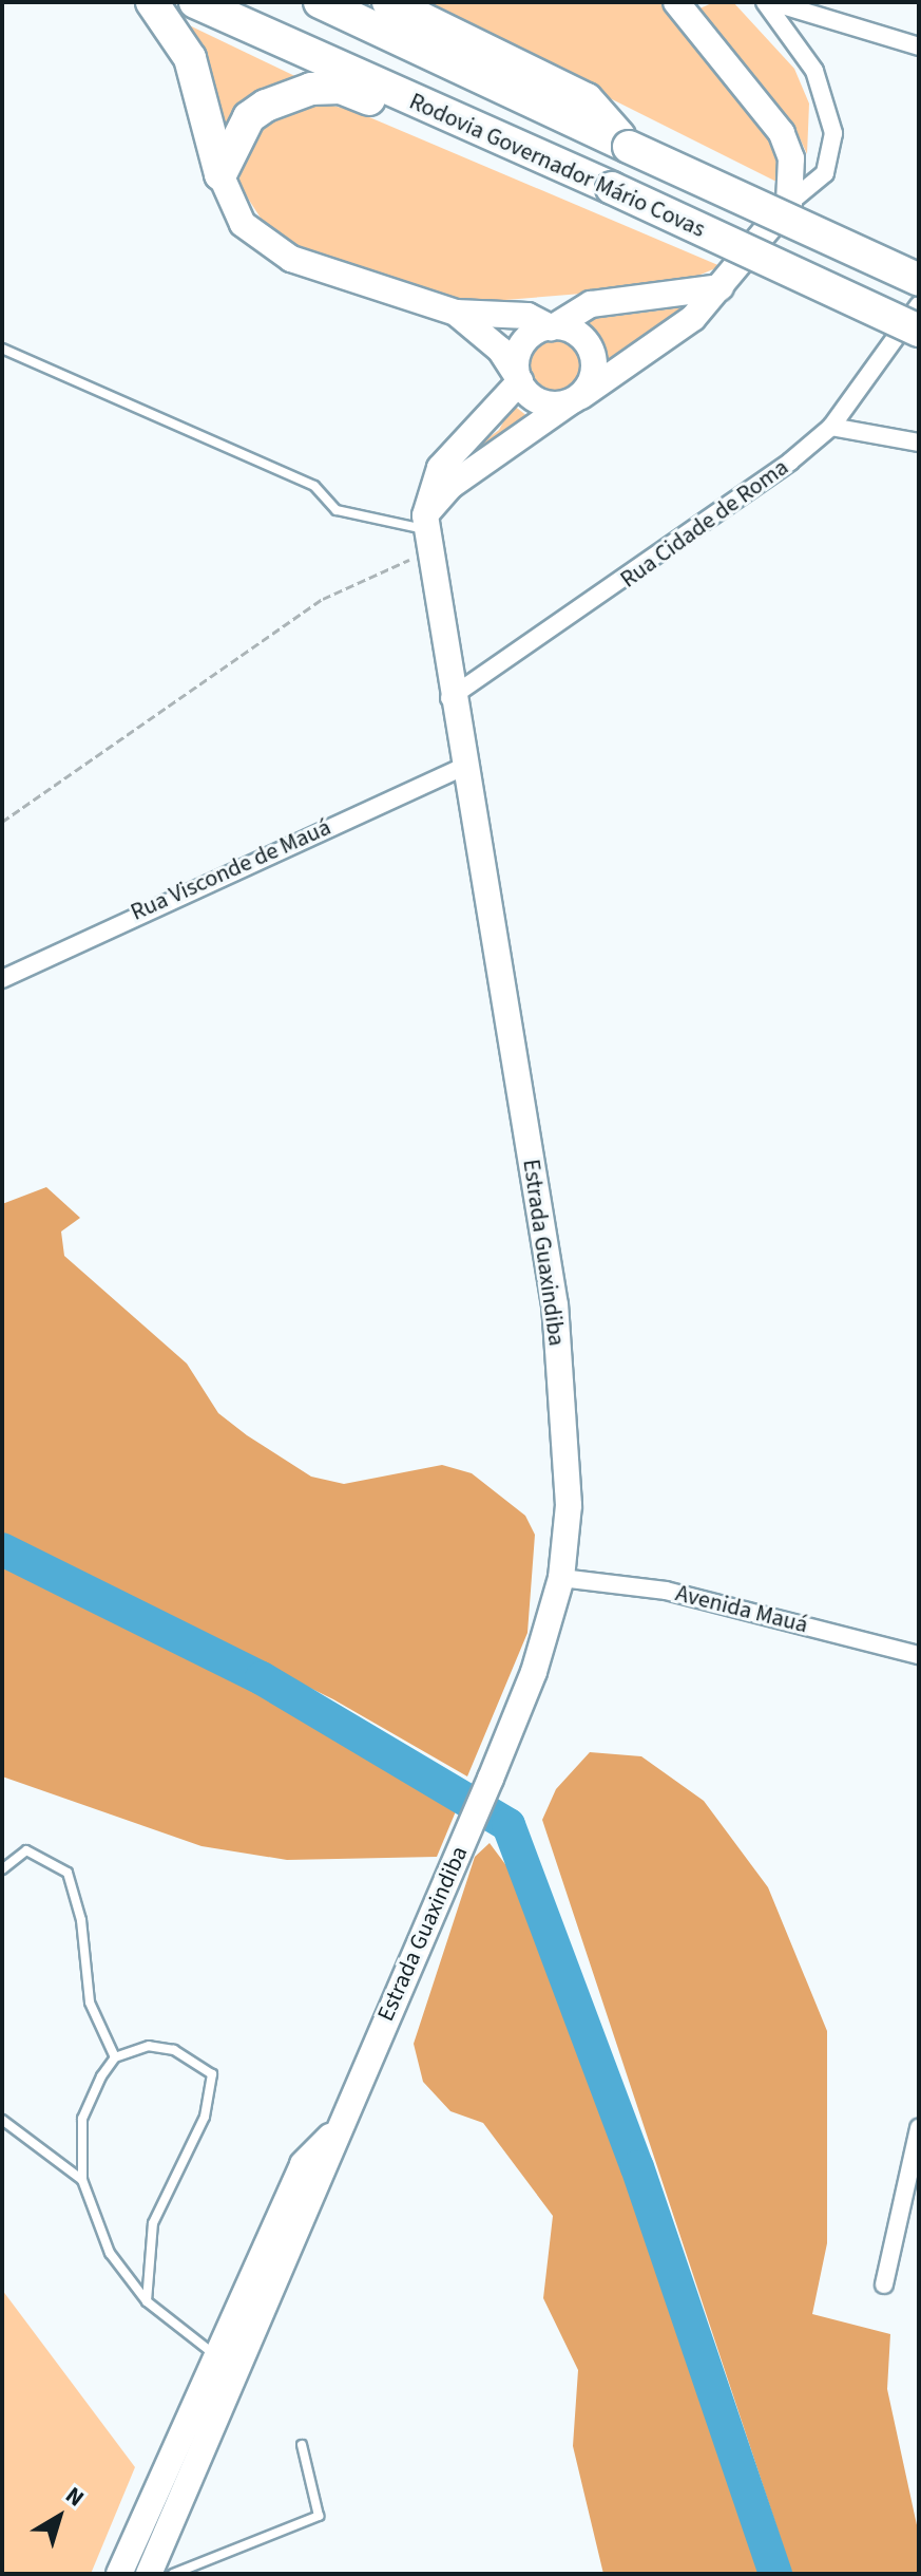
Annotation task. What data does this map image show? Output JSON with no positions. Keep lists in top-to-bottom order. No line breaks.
{"streets":{"highway":["Rodovia Governador Mário Covas"],"street":["Rua Cidade de Roma","Rua Visconde de Mauá","Estrada Guaxindiba","Avenida Mauá"]},"crossings":[["Rua Cidade de Roma","Estrada Guaxindiba"],["Rua Visconde de Mauá","Estrada Guaxindiba"],["Estrada Guaxindiba","Avenida Mauá"]],"north":"top right"}
